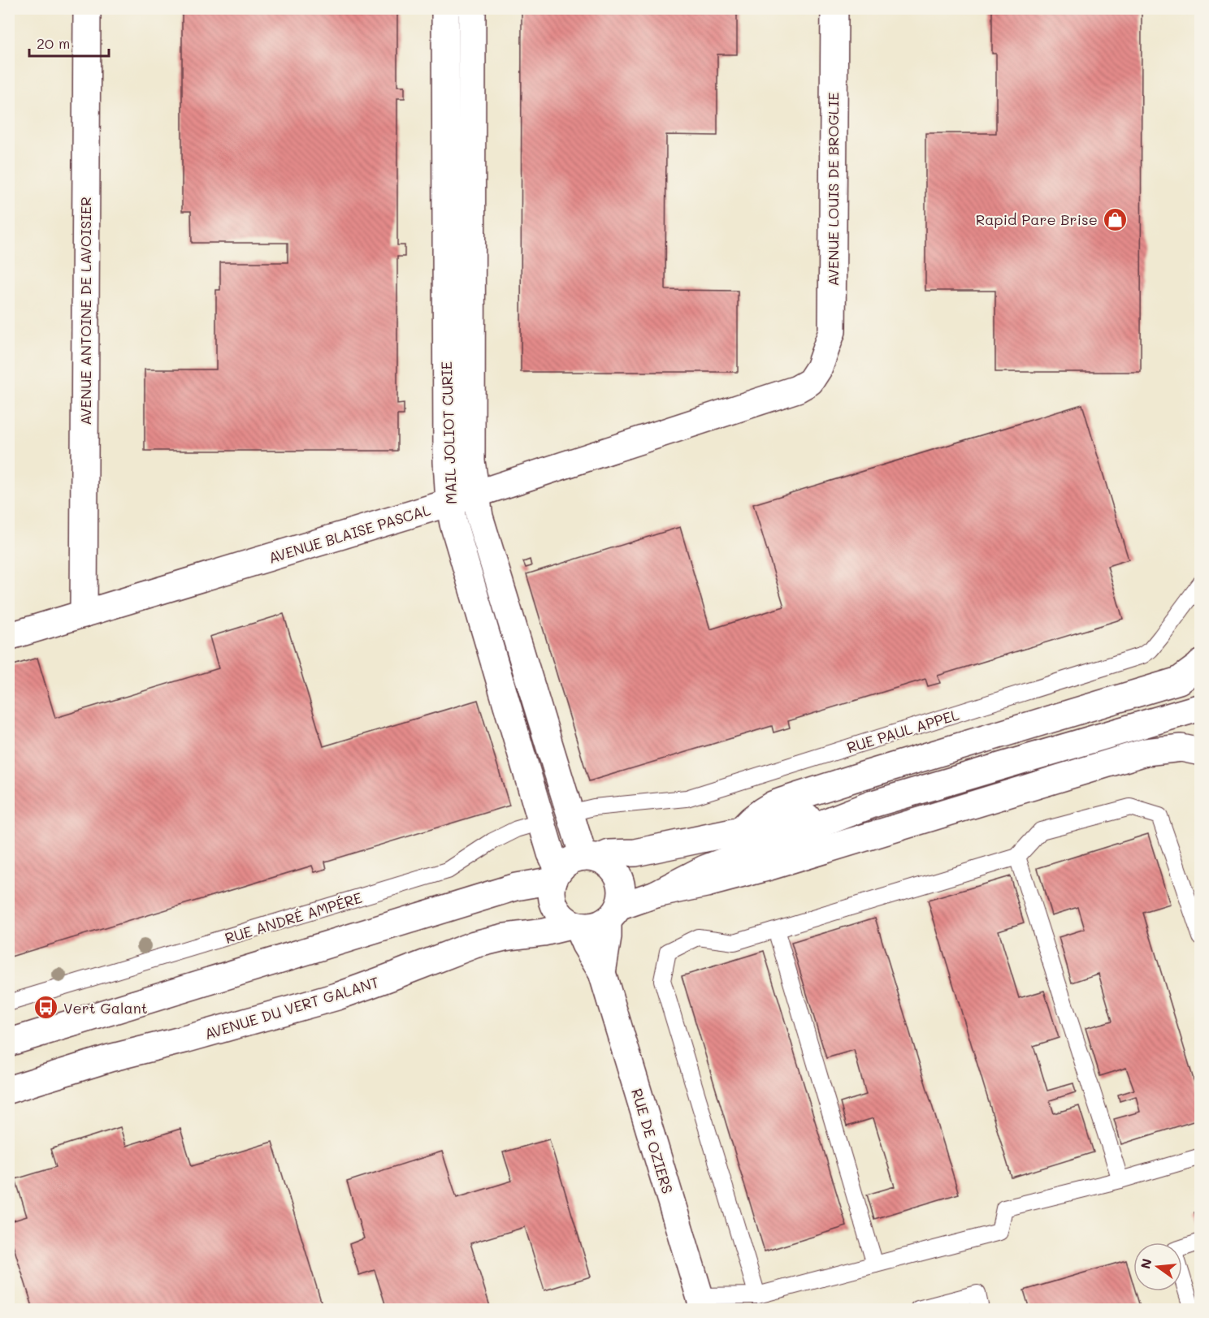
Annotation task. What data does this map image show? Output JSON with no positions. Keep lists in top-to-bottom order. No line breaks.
{"streets":{"main road":["AVENUE LOUIS DE BROGLIE","AVENUE ANTOINE DE LAVOISIER","MAIL JOLIOT CURIE","AVENUE BLAISE PASCAL","RUE ANDRÉ AMPÉRE","AVENUE DU VERT GALANT","RUE DE OZIERS"],"lane":["RUE PAUL APPEL"]},"crossings":[["AVENUE LOUIS DE BROGLIE","AVENUE BLAISE PASCAL"],["AVENUE ANTOINE DE LAVOISIER","AVENUE BLAISE PASCAL"],["MAIL JOLIOT CURIE","AVENUE BLAISE PASCAL"],["MAIL JOLIOT CURIE","RUE PAUL APPEL"],["MAIL JOLIOT CURIE","RUE ANDRÉ AMPÉRE"],["MAIL JOLIOT CURIE","AVENUE DU VERT GALANT"],["MAIL JOLIOT CURIE","RUE DE OZIERS"],["RUE PAUL APPEL","RUE ANDRÉ AMPÉRE"],["AVENUE DU VERT GALANT","RUE DE OZIERS"]],"places":{"shop":["Rapid Pare Brise"],"bus stop":["Vert Galant"]},"scale_bar":"20 m","north":"left"}
